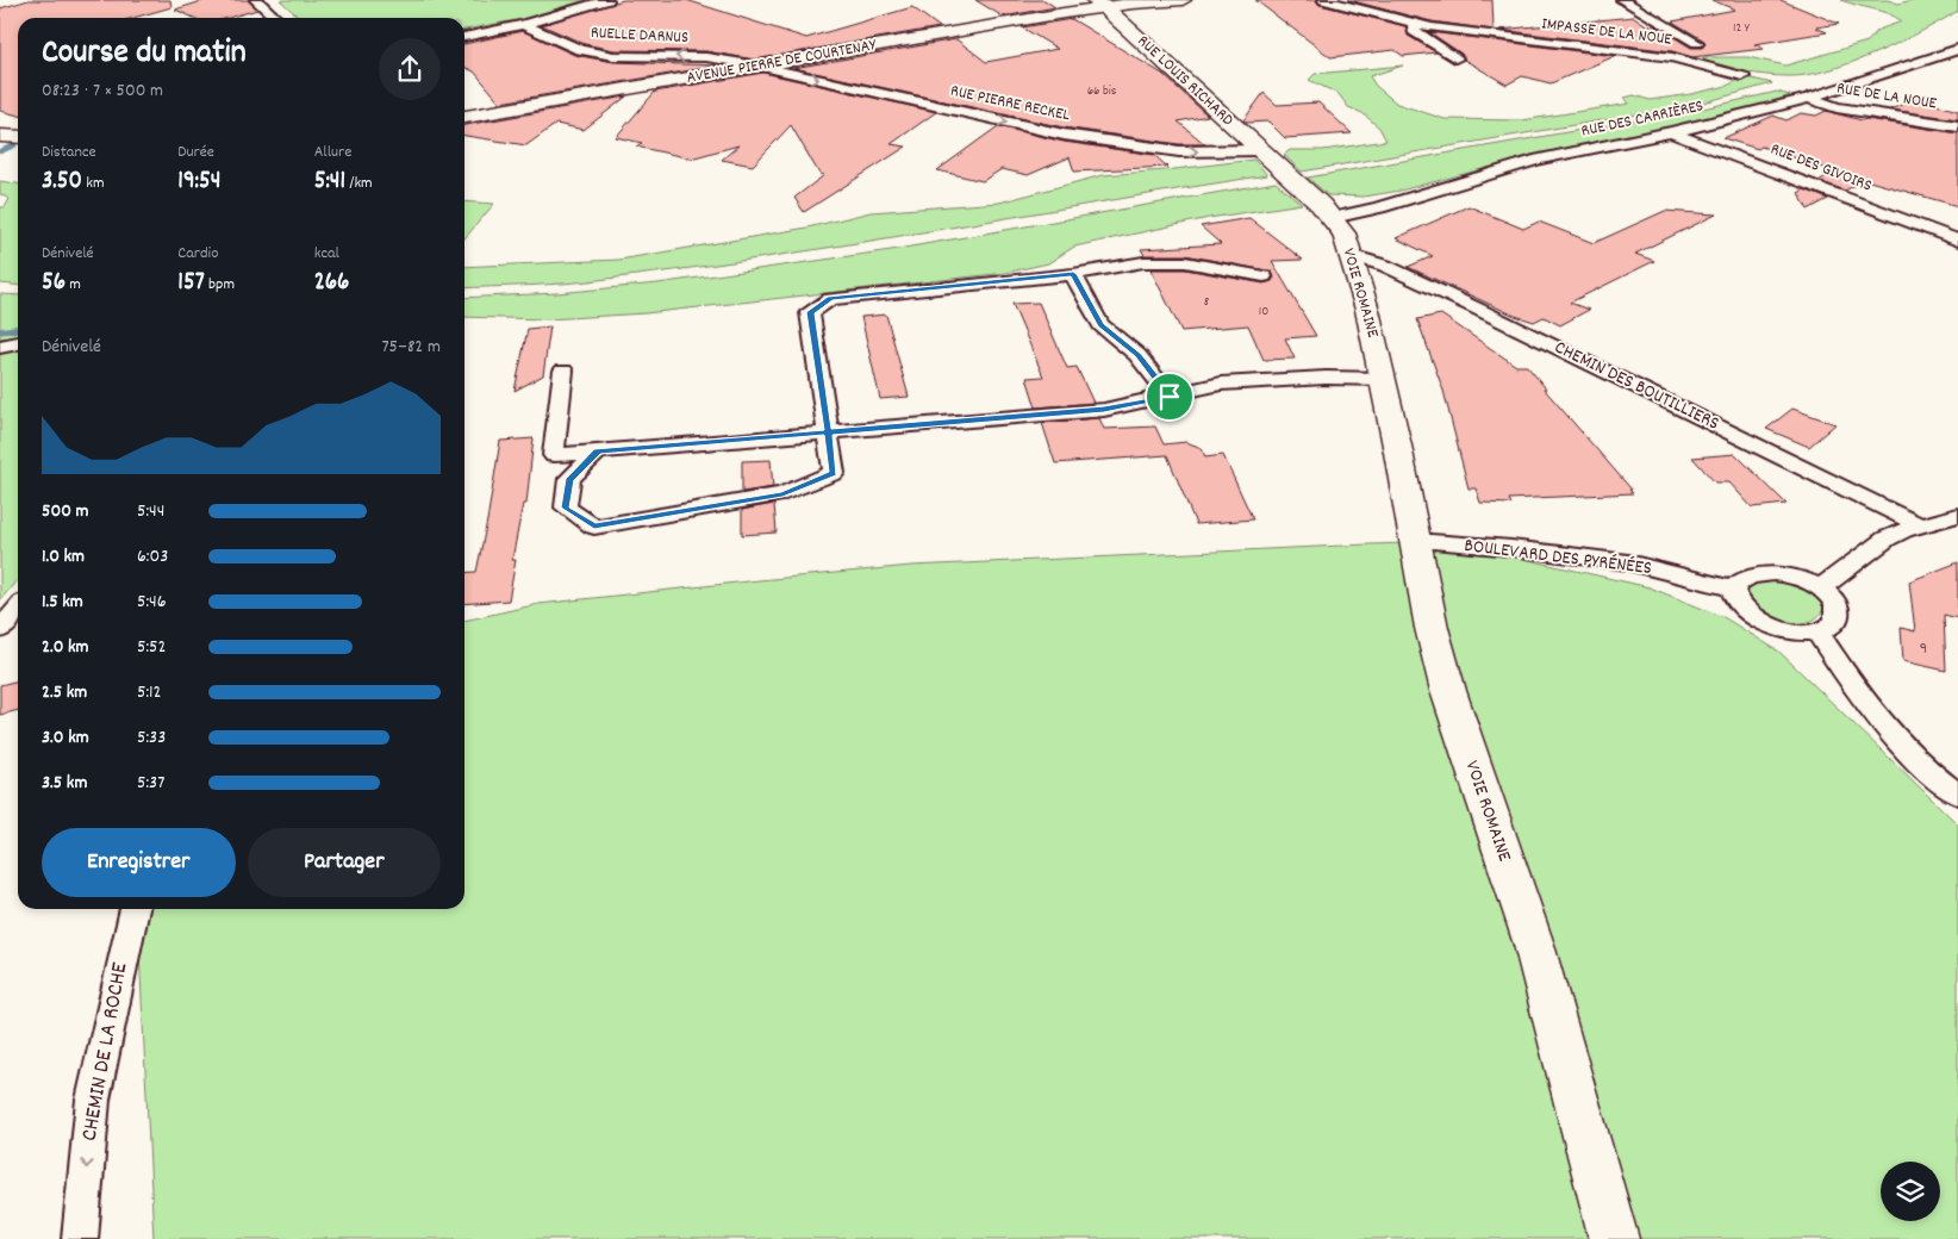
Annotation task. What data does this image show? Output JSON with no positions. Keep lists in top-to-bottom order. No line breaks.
{"streets":{"main road":["AVENUE PIERRE DE COURTENAY","RUE LOUIS RICHARD","VOIE ROMAINE"],"street":["IMPASSE DE LA NOUE","RUELLE DARNUS","RUE DE LA NOUE","RUE PIERRE RECKEL","RUE DES CARRIÈRES","RUE DES GIVOIRS","CHEMIN DES BOUTILLIERS","BOULEVARD DES PYRÉNÉES","CHEMIN DE LA ROCHE"]},"crossings":[["RUELLE DARNUS","AVENUE PIERRE DE COURTENAY"],["RUELLE DARNUS","RUE PIERRE RECKEL"],["AVENUE PIERRE DE COURTENAY","RUE LOUIS RICHARD"],["AVENUE PIERRE DE COURTENAY","RUE PIERRE RECKEL"],["RUE LOUIS RICHARD","RUE PIERRE RECKEL"],["RUE LOUIS RICHARD","VOIE ROMAINE"],["RUE DE LA NOUE","RUE DES CARRIÈRES"],["RUE PIERRE RECKEL","VOIE ROMAINE"],["RUE DES CARRIÈRES","RUE DES GIVOIRS"],["RUE DES CARRIÈRES","VOIE ROMAINE"],["VOIE ROMAINE","CHEMIN DES BOUTILLIERS"],["VOIE ROMAINE","BOULEVARD DES PYRÉNÉES"]],"one_way":["RUELLE DARNUS","CHEMIN DE LA ROCHE"],"house_numbers":["12 Y","66 bis","8","10","9"],"page":{"heading":["Course du matin","08:23 · 7 × 500 m"],"stats":[["Distance","3.50 km"],["Durée","19:54"],["Allure","5:41 /km"],["Dénivelé","56 m"],["Cardio","157 bpm"],["kcal","266"]],"chart":["Dénivelé","75–82 m"],"list":[{"name":"500 m","note":"5:44"},{"name":"1.0 km","note":"6:03"},{"name":"1.5 km","note":"5:46"},{"name":"2.0 km","note":"5:52"},{"name":"2.5 km","note":"5:12"},{"name":"3.0 km","note":"5:33"},{"name":"3.5 km","note":"5:37"}],"buttons":["Enregistrer","Partager"]}}
